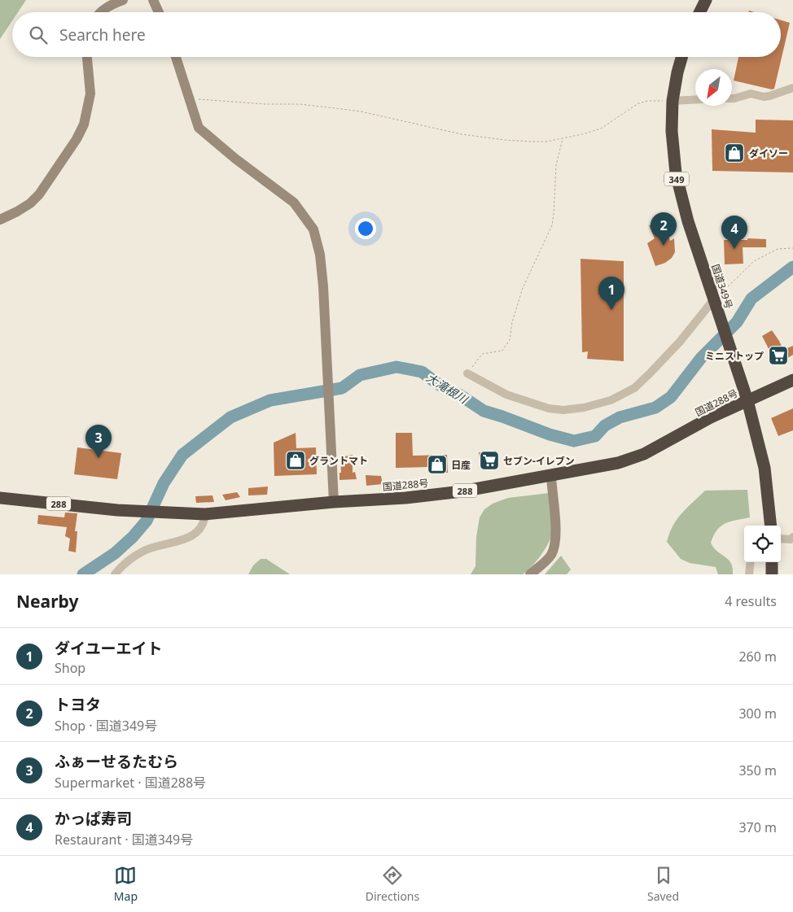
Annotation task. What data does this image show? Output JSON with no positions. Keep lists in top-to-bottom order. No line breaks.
{"streets":{"highway":["349","国道349号","国道288号","288"]},"crossings":[["国道349号","国道288号"]],"water":["大滝根川"],"places":{"shop":["ダイソー","グラントマト","日産"],"supermarket":["ミニストップ","セブン-イレブン"]},"north":"bottom left","page":{"search":"Search here","pins":["2","4","1","3"],"heading":["Nearby","4 results"],"list":[{"mark":"1","name":"ダイユーエイト","note":"Shop","value":"260 m"},{"mark":"2","name":"トヨタ","note":"Shop · 国道349号","value":"300 m"},{"mark":"3","name":"ふぁーせるたむら","note":"Supermarket · 国道288号","value":"350 m"},{"mark":"4","name":"かっぱ寿司","note":"Restaurant · 国道349号","value":"370 m"}],"nav":["Map","Directions","Saved"]}}
